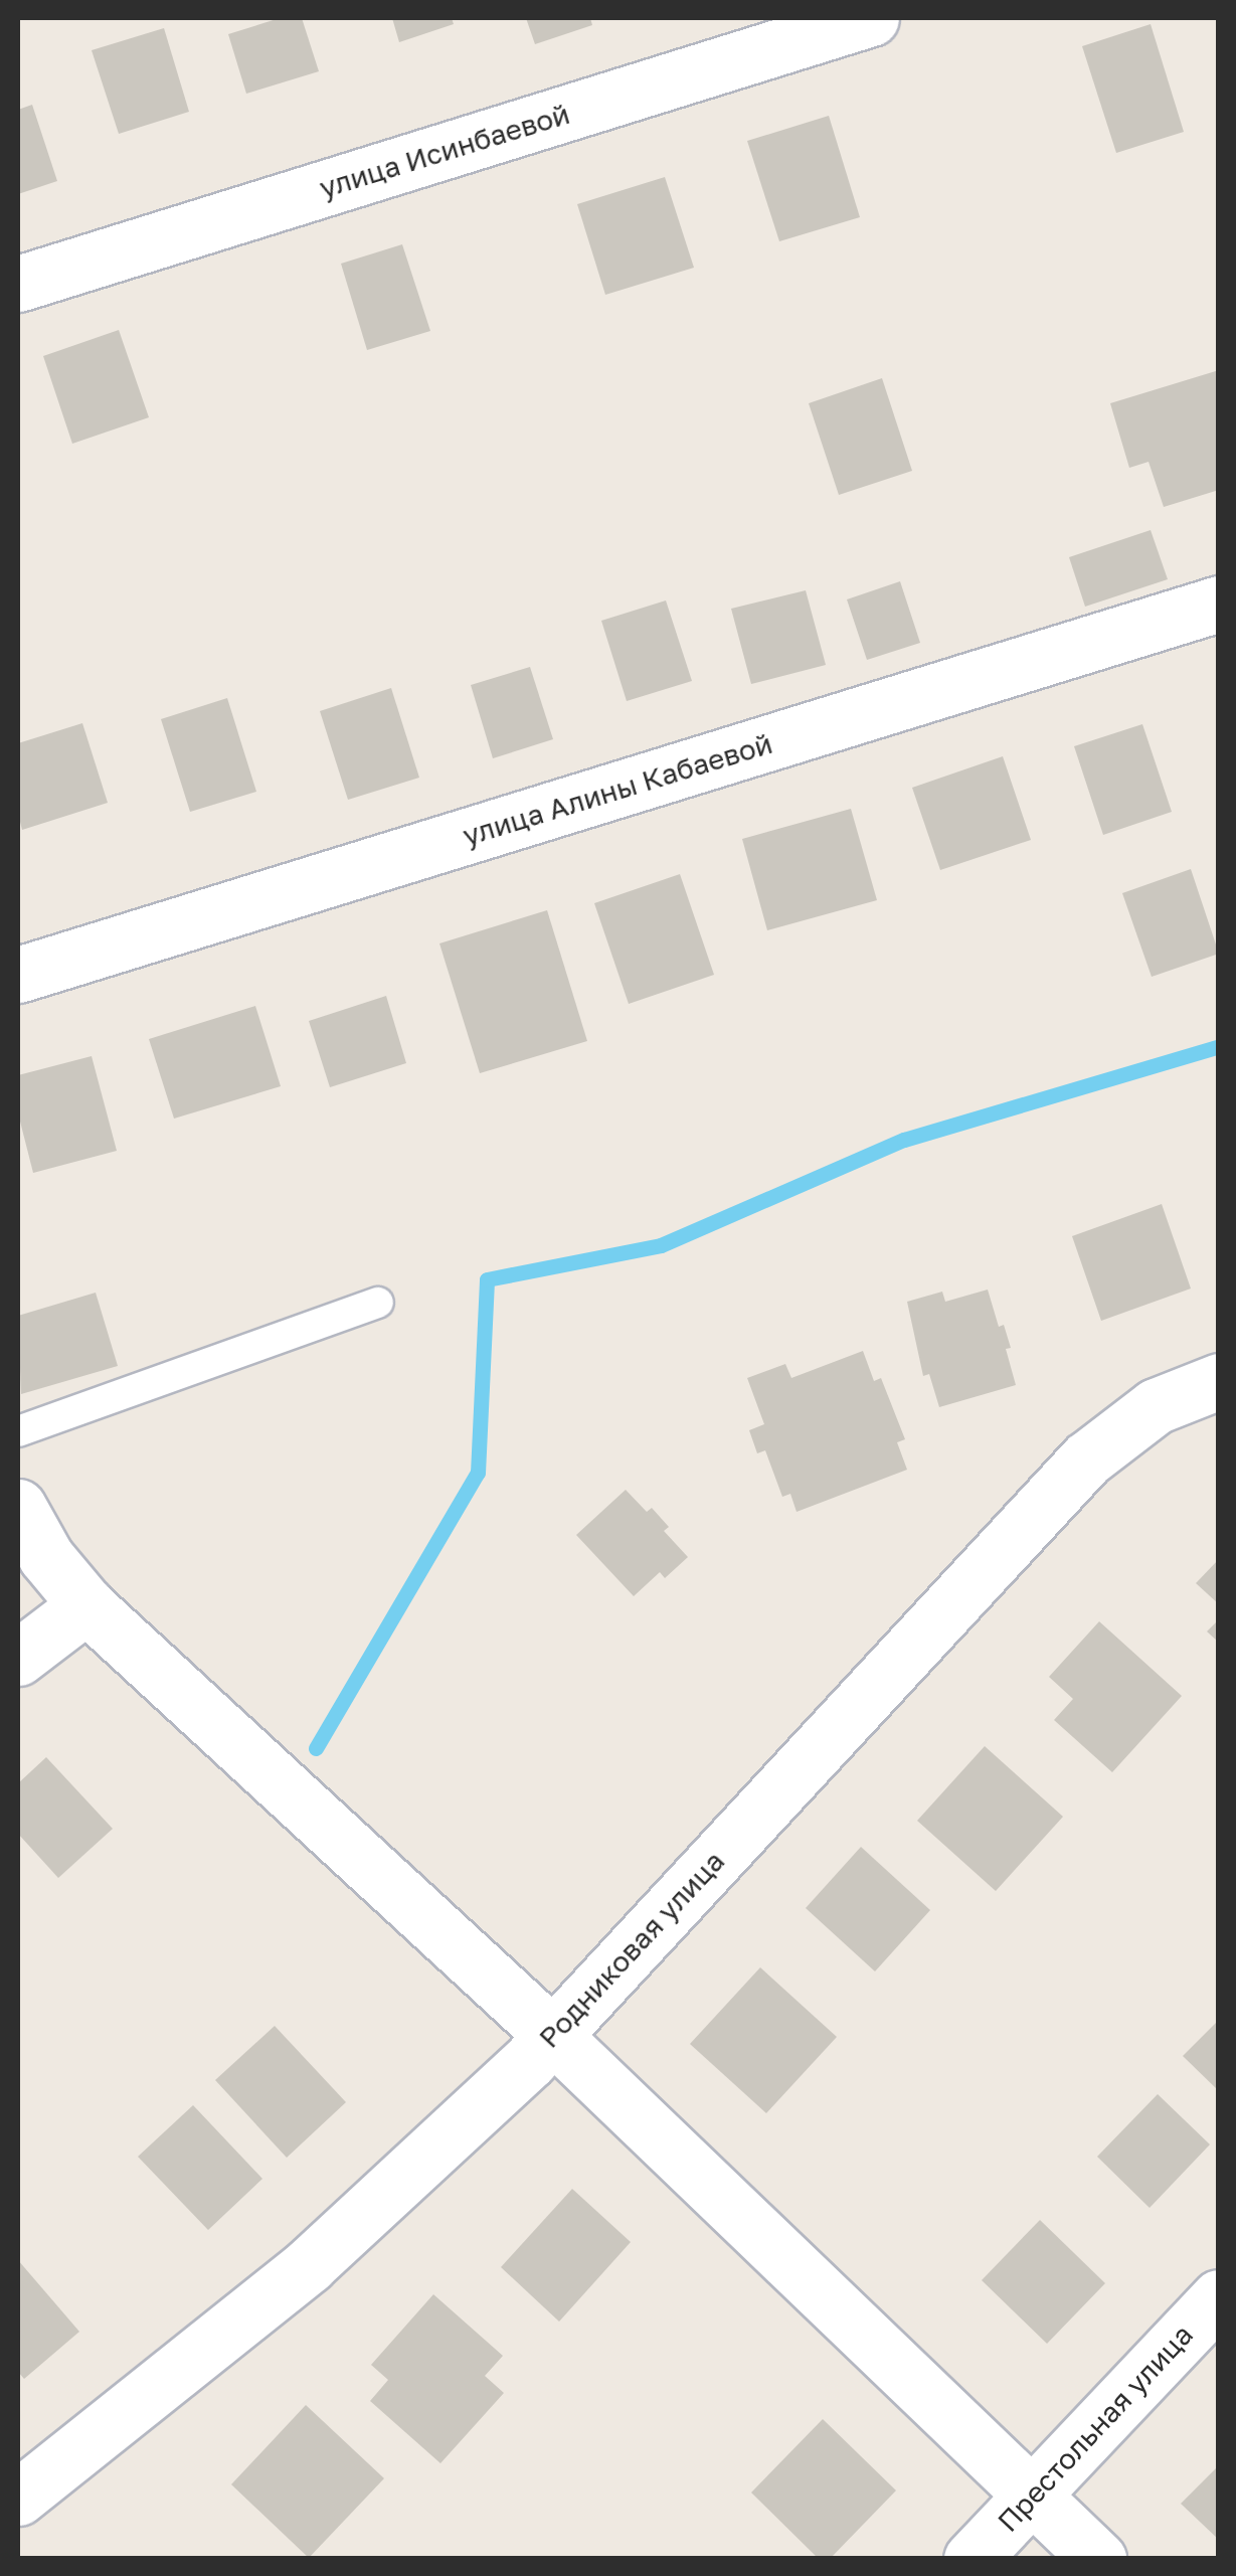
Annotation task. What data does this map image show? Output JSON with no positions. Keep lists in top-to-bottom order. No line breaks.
{"streets":{"street":["улица Исинбаевой","улица Алины Кабаевой","Родниковая улица","Престольная улица"]}}
